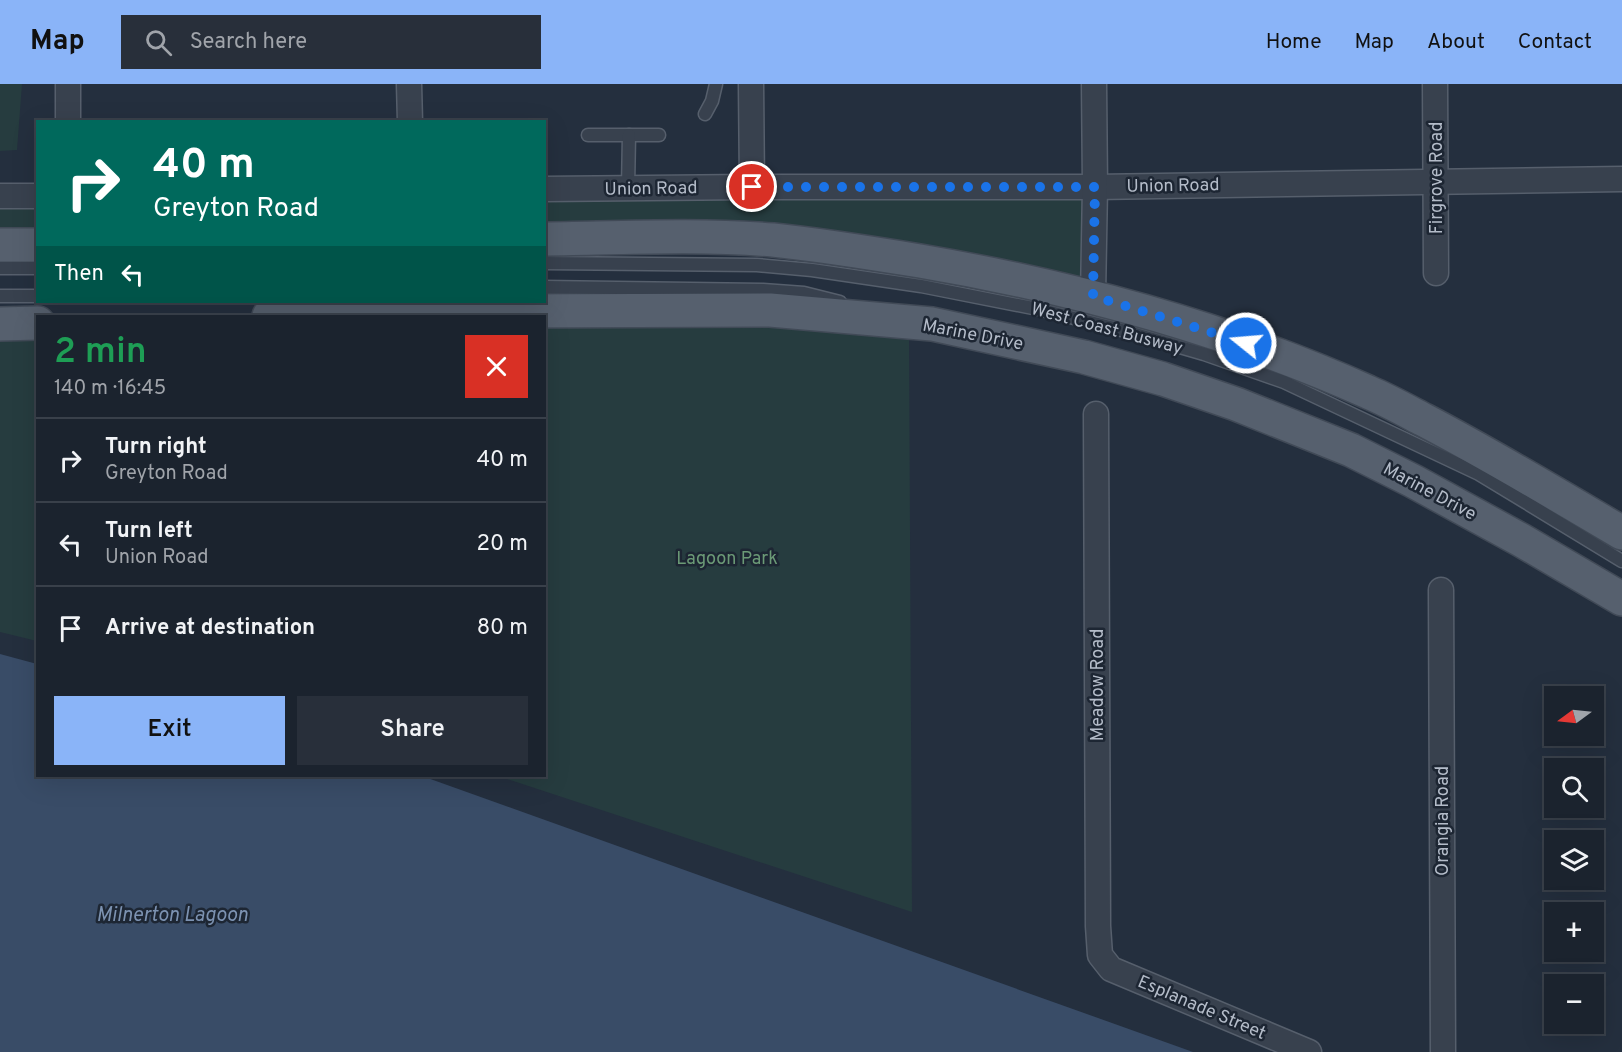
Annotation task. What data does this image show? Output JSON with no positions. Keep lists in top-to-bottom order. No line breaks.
{"streets":{"main road":["Marine Drive"],"street":["Firgrove Road","Union Road","Meadow Road","Orangia Road","Esplanade Street"],"lane":["West Coast Busway"]},"crossings":[["Firgrove Road","Union Road"],["Meadow Road","Esplanade Street"]],"water":["Milnerton Lagoon"],"parks":["Lagoon Park"],"north":"left","page":{"header":"Map","search":"Search here","nav":["Home","Map","About","Contact"],"turn":["40 m","Greyton Road"],"then":"Then","heading":["2 min","140 m · 16:45"],"list":[{"name":"Turn right","note":"Greyton Road","value":"40 m"},{"name":"Turn left","note":"Union Road","value":"20 m"},{"name":"Arrive at destination","value":"80 m"}],"buttons":["Exit","Share"],"map_buttons":["+","−"]}}
